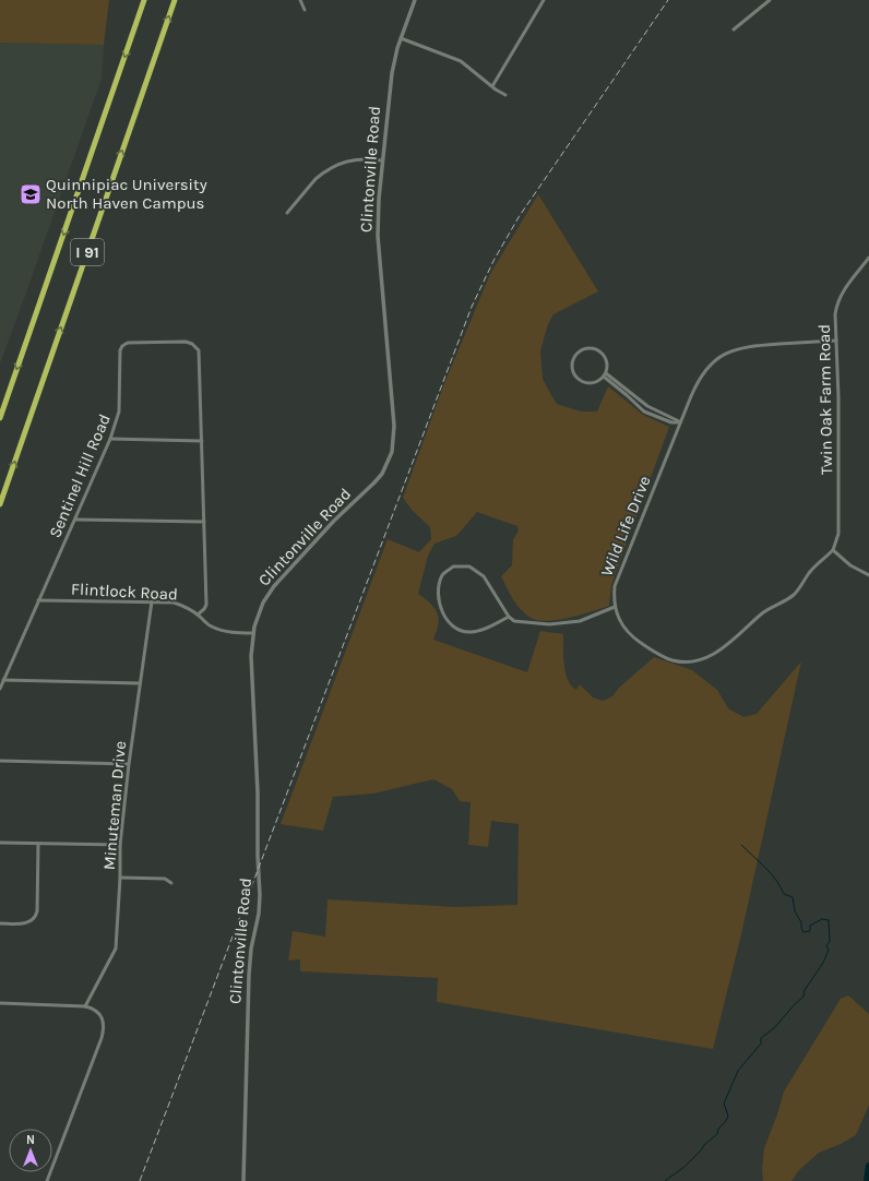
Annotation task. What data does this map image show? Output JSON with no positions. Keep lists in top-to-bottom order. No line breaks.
{"streets":{"highway":["I 91"],"street":["Clintonville Road","Twin Oak Farm Road","Sentinel Hill Road","Wild Life Drive","Flintlock Road","Minuteman Drive"]},"crossings":[["Clintonville Road","Flintlock Road"],["Twin Oak Farm Road","Wild Life Drive"],["Sentinel Hill Road","Flintlock Road"],["Flintlock Road","Minuteman Drive"]],"places":{"school or university":["Quinnipiac University North Haven Campus"]},"north":"top"}
